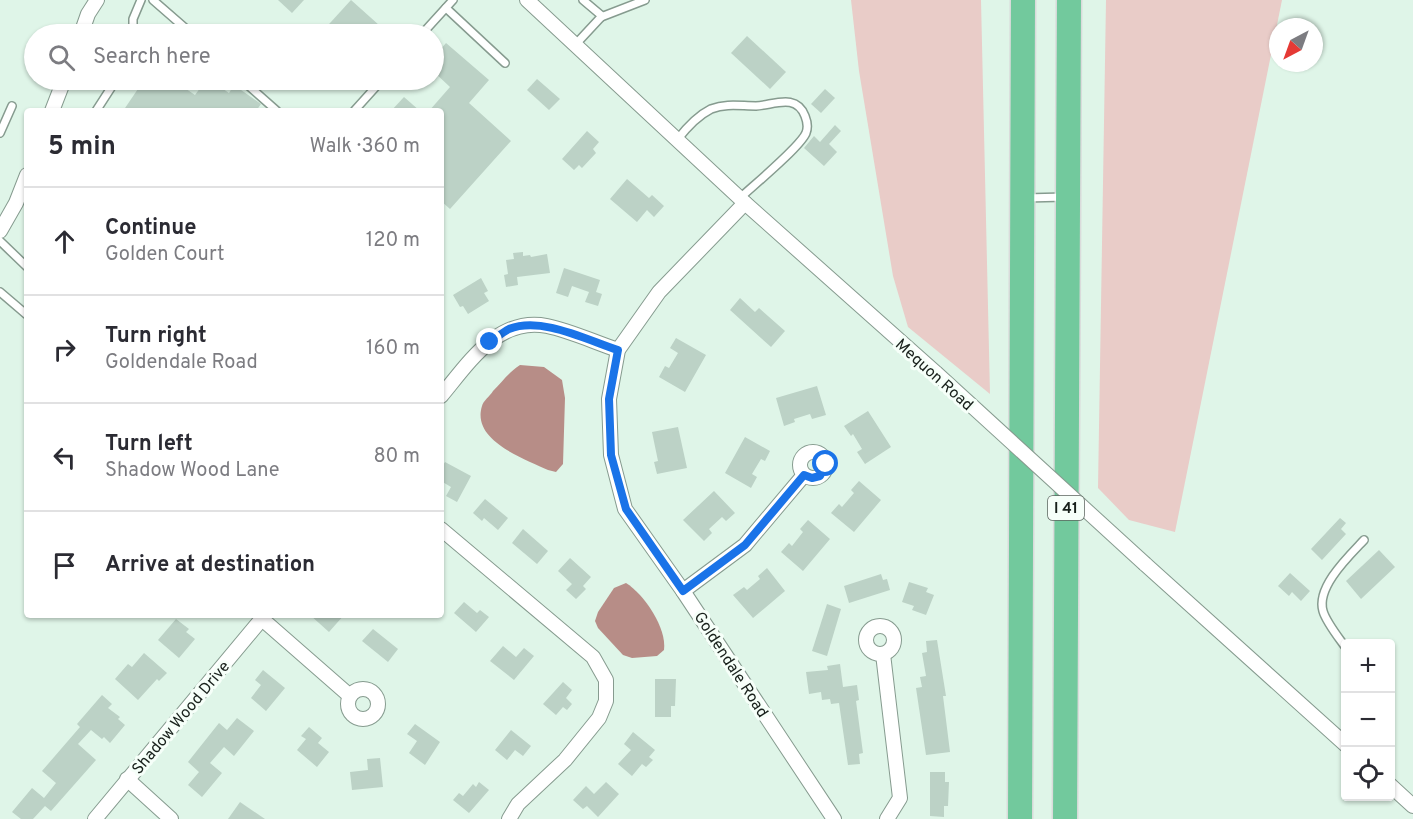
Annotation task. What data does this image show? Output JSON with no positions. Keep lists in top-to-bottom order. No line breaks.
{"streets":{"highway":["I 41"],"street":["Mequon Road","Goldendale Road","Shadow Wood Drive"]},"crossings":[["Mequon Road","Goldendale Road"]],"north":"bottom left","page":{"search":"Search here","heading":["5 min","Walk · 360 m"],"list":[["Continue","Golden Court","120 m"],["Turn right","Goldendale Road","160 m"],["Turn left","Shadow Wood Lane","80 m"],"Arrive at destination"],"map_buttons":["+","−"]}}
